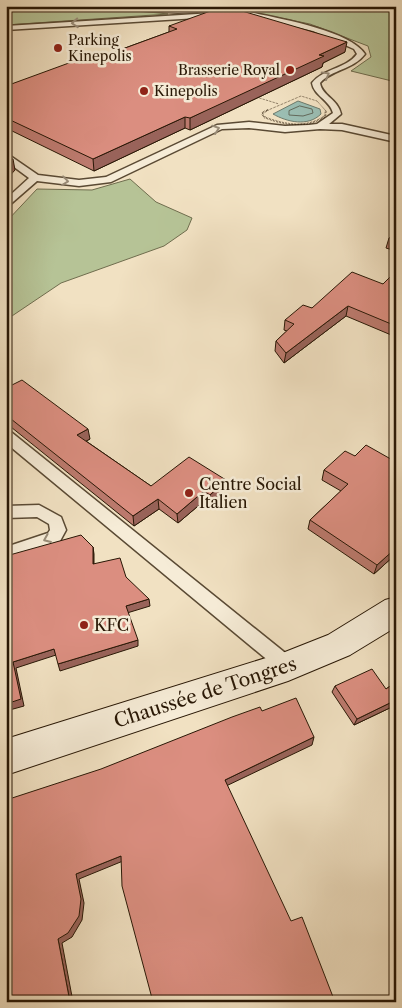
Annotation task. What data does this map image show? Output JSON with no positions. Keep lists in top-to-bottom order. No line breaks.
{"streets":{"main road":["Chaussée de Tongres"]},"places":["Parking Kinepolis","Brasserie Royal","Kinepolis","Centre Social Italien","KFC"]}
